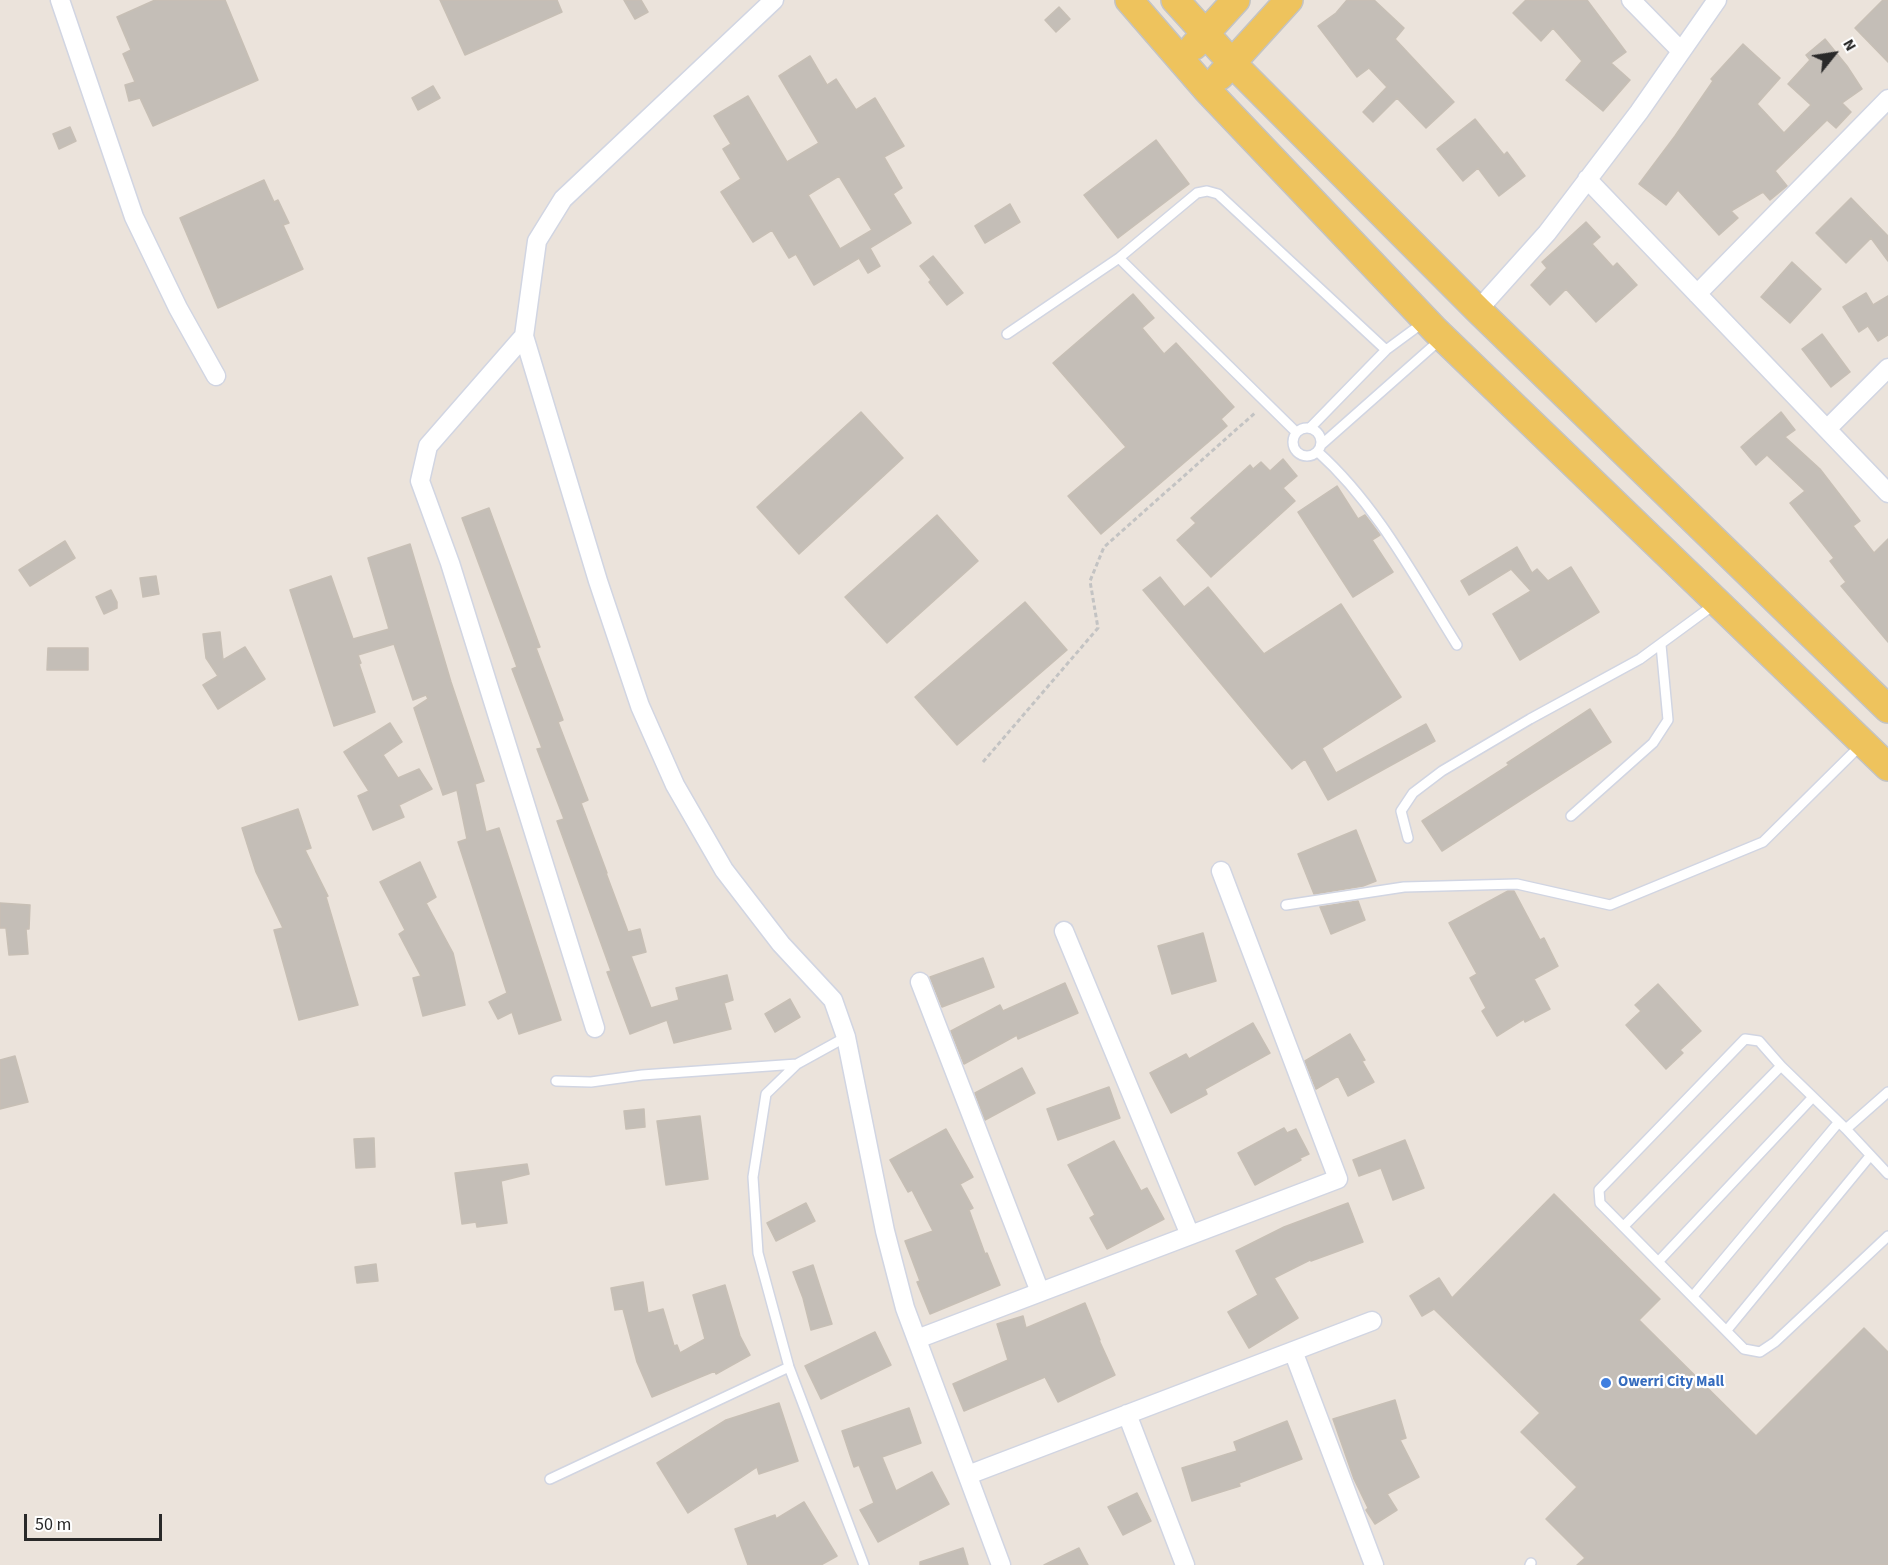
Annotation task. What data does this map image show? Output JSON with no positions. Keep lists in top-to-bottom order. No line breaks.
{"places":["Owerri City Mall"],"scale_bar":"50 m","north":"top right"}
